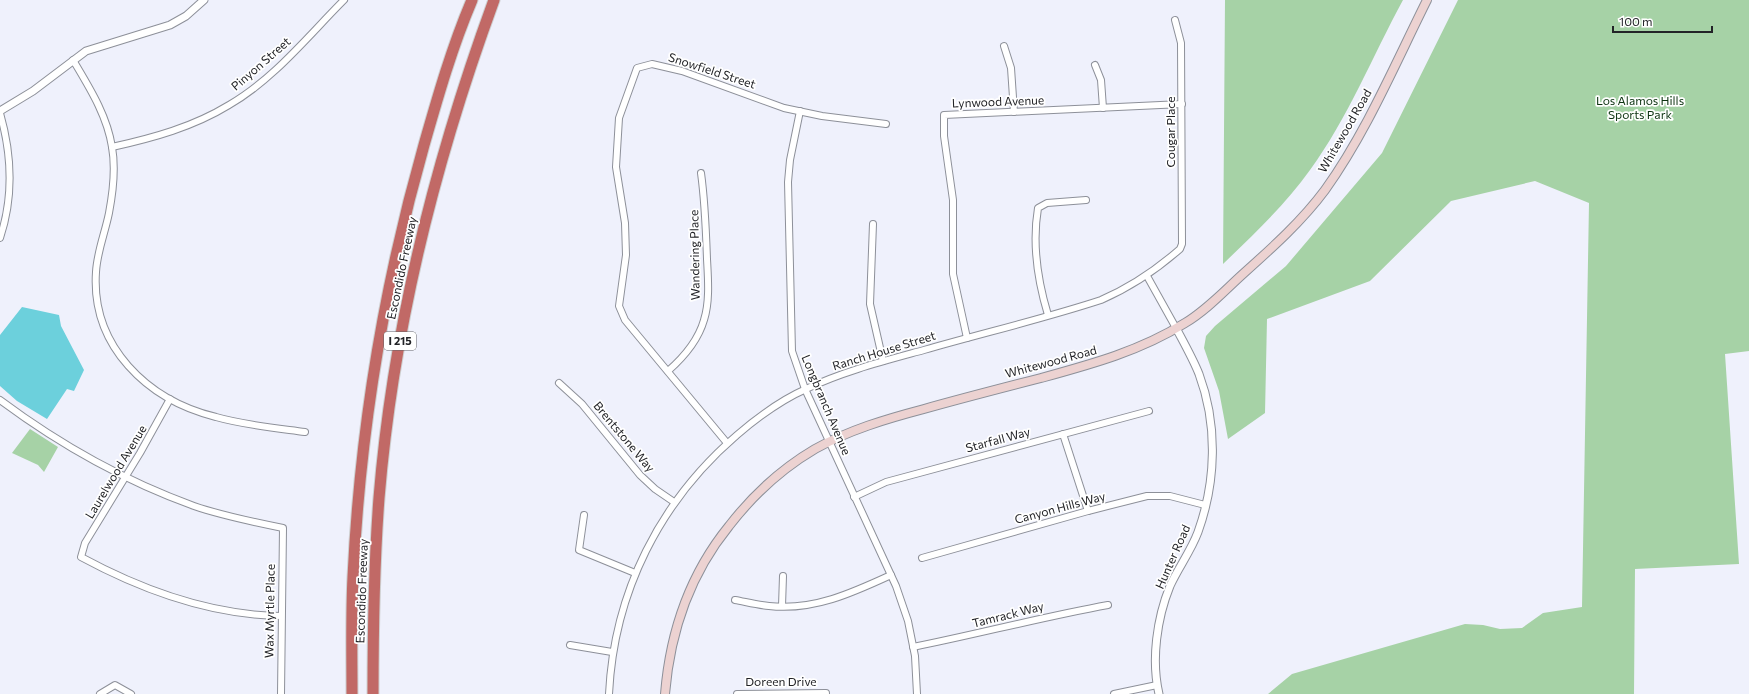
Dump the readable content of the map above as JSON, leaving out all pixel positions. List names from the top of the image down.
{
  "streets": {
    "highway": ["Escondido Freeway", "I 215"],
    "main road": ["Whitewood Road"],
    "street": [
      "Pinyon Street",
      "Snowfield Street",
      "Lynwood Avenue",
      "Cougar Place",
      "Wandering Place",
      "Ranch House Street",
      "Longbranch Avenue",
      "Brentstone Way",
      "Starfall Way",
      "Laurelwood Avenue",
      "Canyon Hills Way",
      "Hunter Road",
      "Wax Myrtle Place",
      "Tamrack Way",
      "Doreen Drive"
    ]
  },
  "crossings": [
    ["Snowfield Street", "Wandering Place"],
    ["Snowfield Street", "Longbranch Avenue"],
    ["Lynwood Avenue", "Cougar Place"],
    ["Lynwood Avenue", "Ranch House Street"],
    ["Whitewood Road", "Longbranch Avenue"],
    ["Whitewood Road", "Hunter Road"],
    ["Cougar Place", "Ranch House Street"],
    ["Ranch House Street", "Longbranch Avenue"],
    ["Ranch House Street", "Brentstone Way"],
    ["Ranch House Street", "Hunter Road"],
    ["Longbranch Avenue", "Starfall Way"],
    ["Longbranch Avenue", "Tamrack Way"],
    ["Laurelwood Avenue", "Wax Myrtle Place"],
    ["Canyon Hills Way", "Hunter Road"]
  ],
  "parks": ["Los Alamos Hills Sports Park"],
  "scale_bar": "100 m"
}
